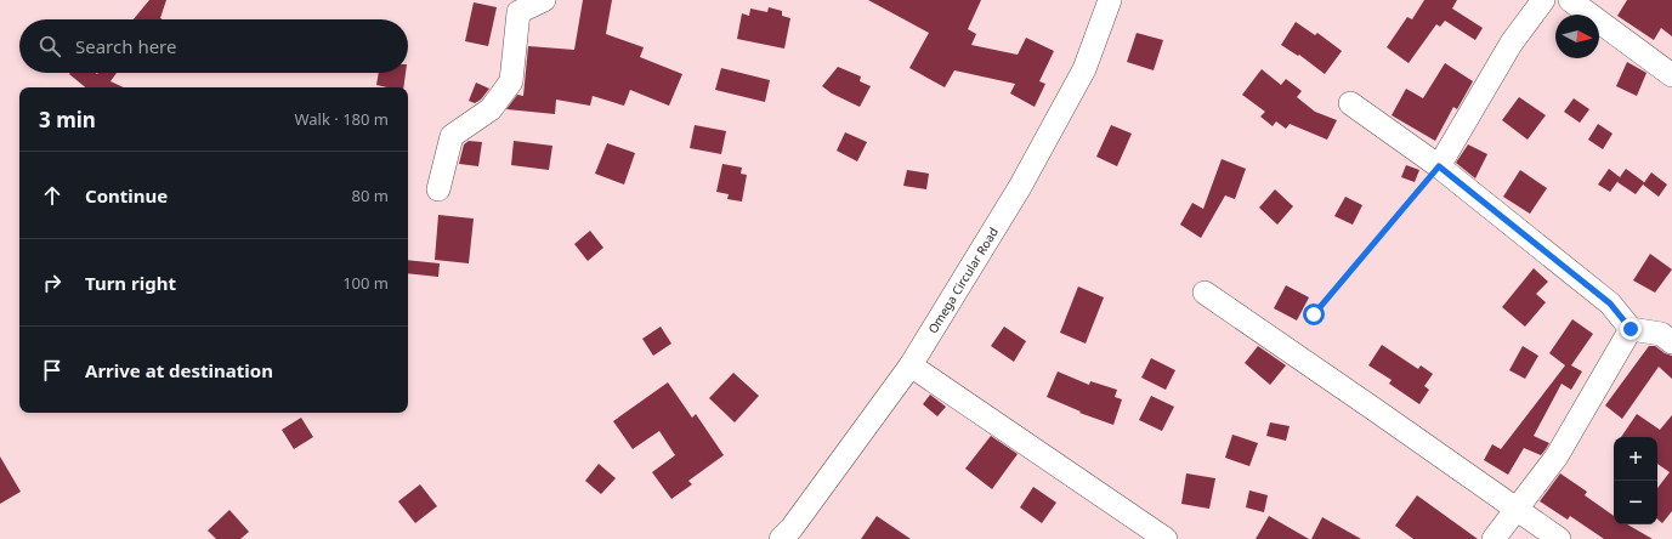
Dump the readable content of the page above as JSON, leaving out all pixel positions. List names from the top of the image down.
{
  "streets": {
    "street": ["Omega Circular Road"]
  },
  "north": "right",
  "page": {
    "search": "Search here",
    "heading": ["3 min", "Walk · 180 m"],
    "list": [
      ["Continue", "80 m"],
      ["Turn right", "100 m"],
      "Arrive at destination"
    ],
    "map_buttons": ["+", "−"]
  }
}
